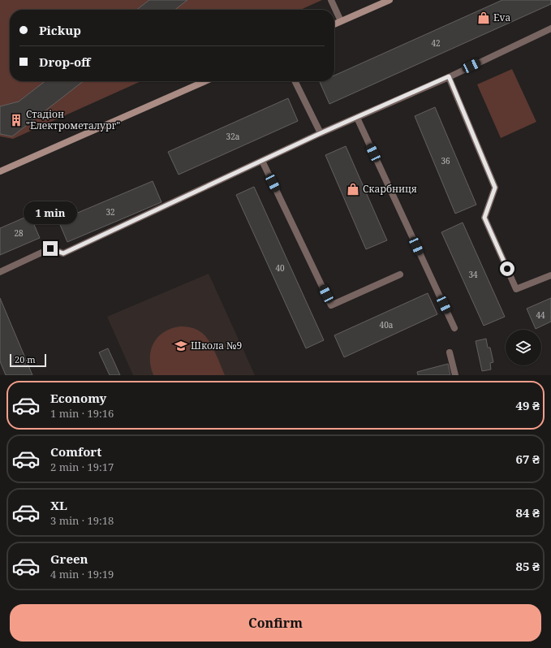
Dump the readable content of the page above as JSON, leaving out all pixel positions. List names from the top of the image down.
{
  "places": {
    "shop": ["Eva", "Скарбниця"],
    "building": ["Стадіон \"Електрометалург\""],
    "school or university": ["Школа №9"]
  },
  "house_numbers": [
    "42",
    "32а",
    "36",
    "32",
    "28",
    "40",
    "34",
    "44",
    "40а"
  ],
  "scale_bar": "20 m",
  "page": {
    "banner": ["Pickup", "Drop-off"],
    "bubble": "1 min",
    "scale": "20 m",
    "list": [
      {
        "name": "Economy",
        "note": "1 min · 19:16",
        "value": "49 ₴"
      },
      {
        "name": "Comfort",
        "note": "2 min · 19:17",
        "value": "67 ₴"
      },
      {
        "name": "XL",
        "note": "3 min · 19:18",
        "value": "84 ₴"
      },
      {
        "name": "Green",
        "note": "4 min · 19:19",
        "value": "85 ₴"
      }
    ],
    "buttons": "Confirm"
  }
}
